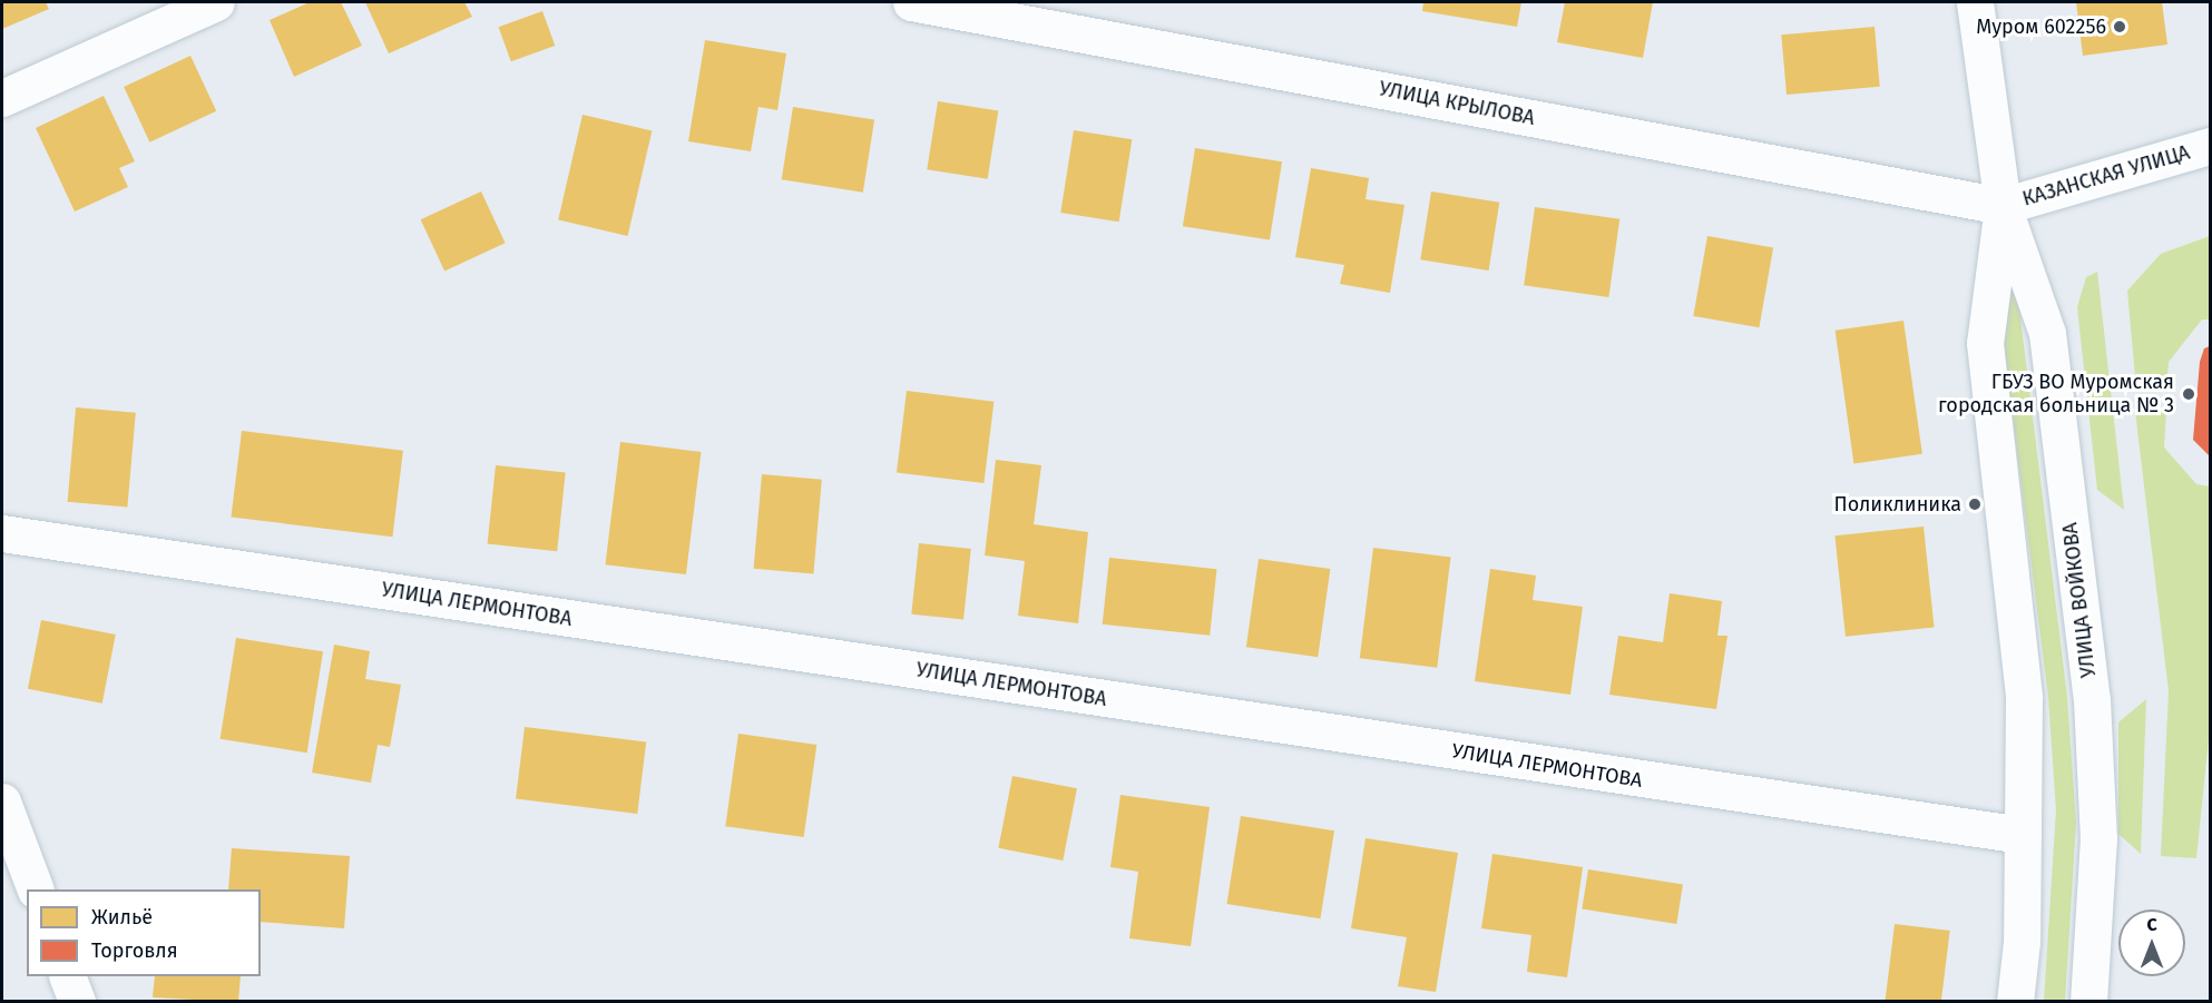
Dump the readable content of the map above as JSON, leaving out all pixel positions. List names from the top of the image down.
{
  "streets": {
    "street": [
      "УЛИЦА КРЫЛОВА",
      "КАЗАНСКАЯ УЛИЦА",
      "УЛИЦА ВОЙКОВА",
      "УЛИЦА ЛЕРМОНТОВА"
    ]
  },
  "crossings": [
    ["УЛИЦА КРЫЛОВА", "КАЗАНСКАЯ УЛИЦА"],
    ["УЛИЦА КРЫЛОВА", "УЛИЦА ВОЙКОВА"],
    ["КАЗАНСКАЯ УЛИЦА", "УЛИЦА ВОЙКОВА"],
    ["УЛИЦА ВОЙКОВА", "УЛИЦА ЛЕРМОНТОВА"]
  ],
  "places": ["Муром 602256", "ГБУЗ ВО Муромская городская больница № 3", "Поликлиника"],
  "legend": ["Жильё", "Торговля"],
  "north": "top"
}
